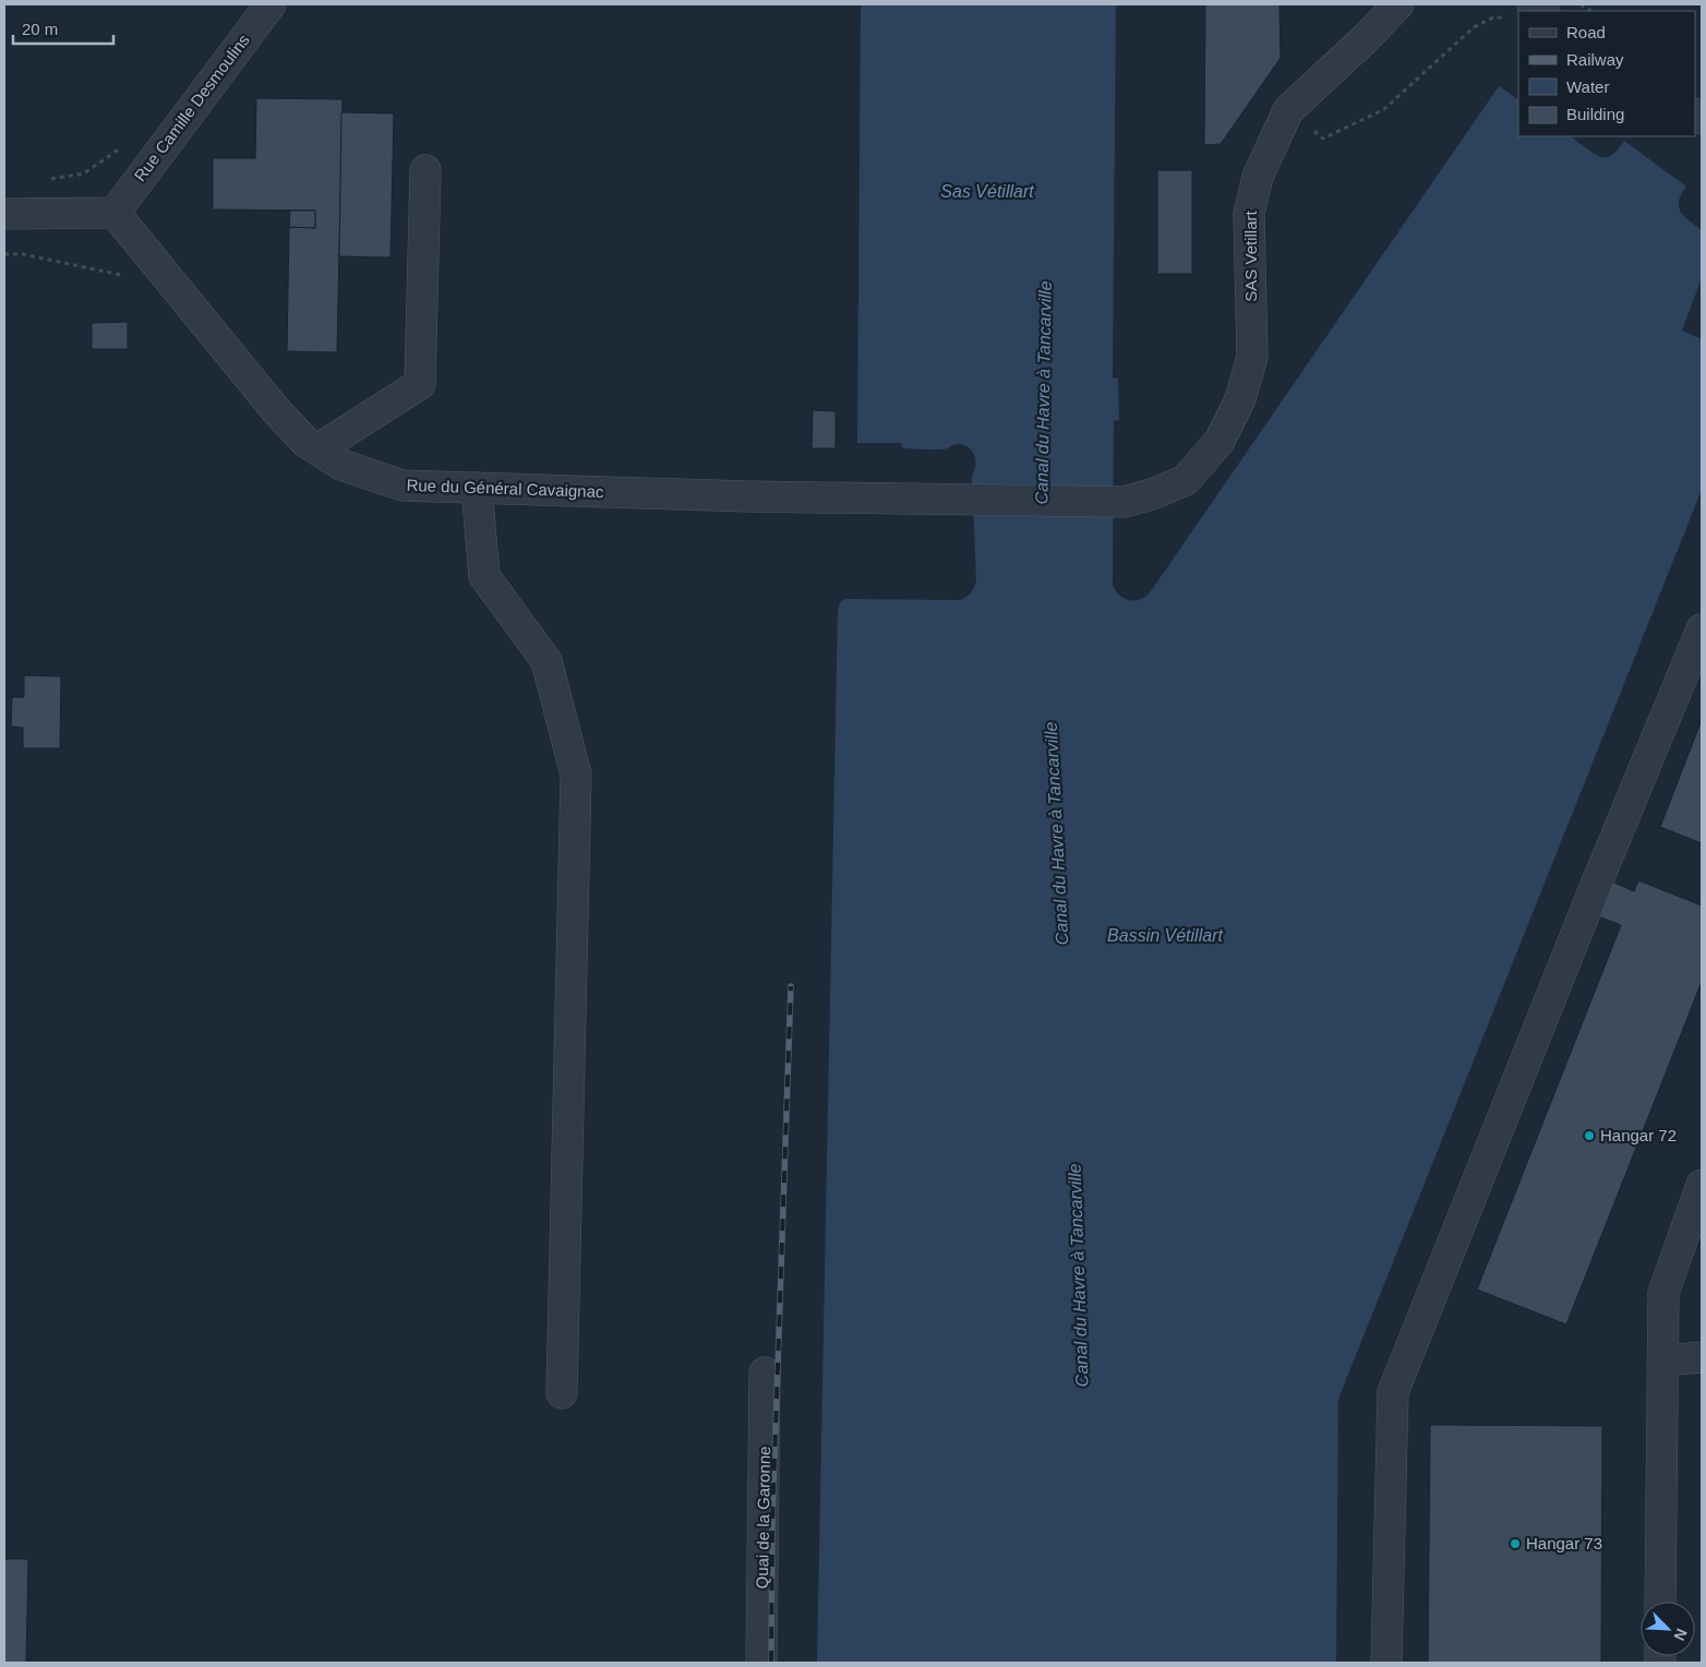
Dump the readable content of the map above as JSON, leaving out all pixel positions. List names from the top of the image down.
{
  "streets": {
    "street": [
      "Rue Camille Desmoulins",
      "SAS Vetillart",
      "Rue du Général Cavaignac",
      "Quai de la Garonne"
    ]
  },
  "crossings": [
    ["Rue Camille Desmoulins", "Rue du Général Cavaignac"],
    ["SAS Vetillart", "Rue du Général Cavaignac"]
  ],
  "water": ["Sas Vétillart", "Canal du Havre à Tancarville", "Bassin Vétillart"],
  "places": ["Hangar 72", "Hangar 73"],
  "legend": [
    "Road",
    "Railway",
    "Water",
    "Building"
  ],
  "scale_bar": "20 m",
  "north": "bottom right"
}
